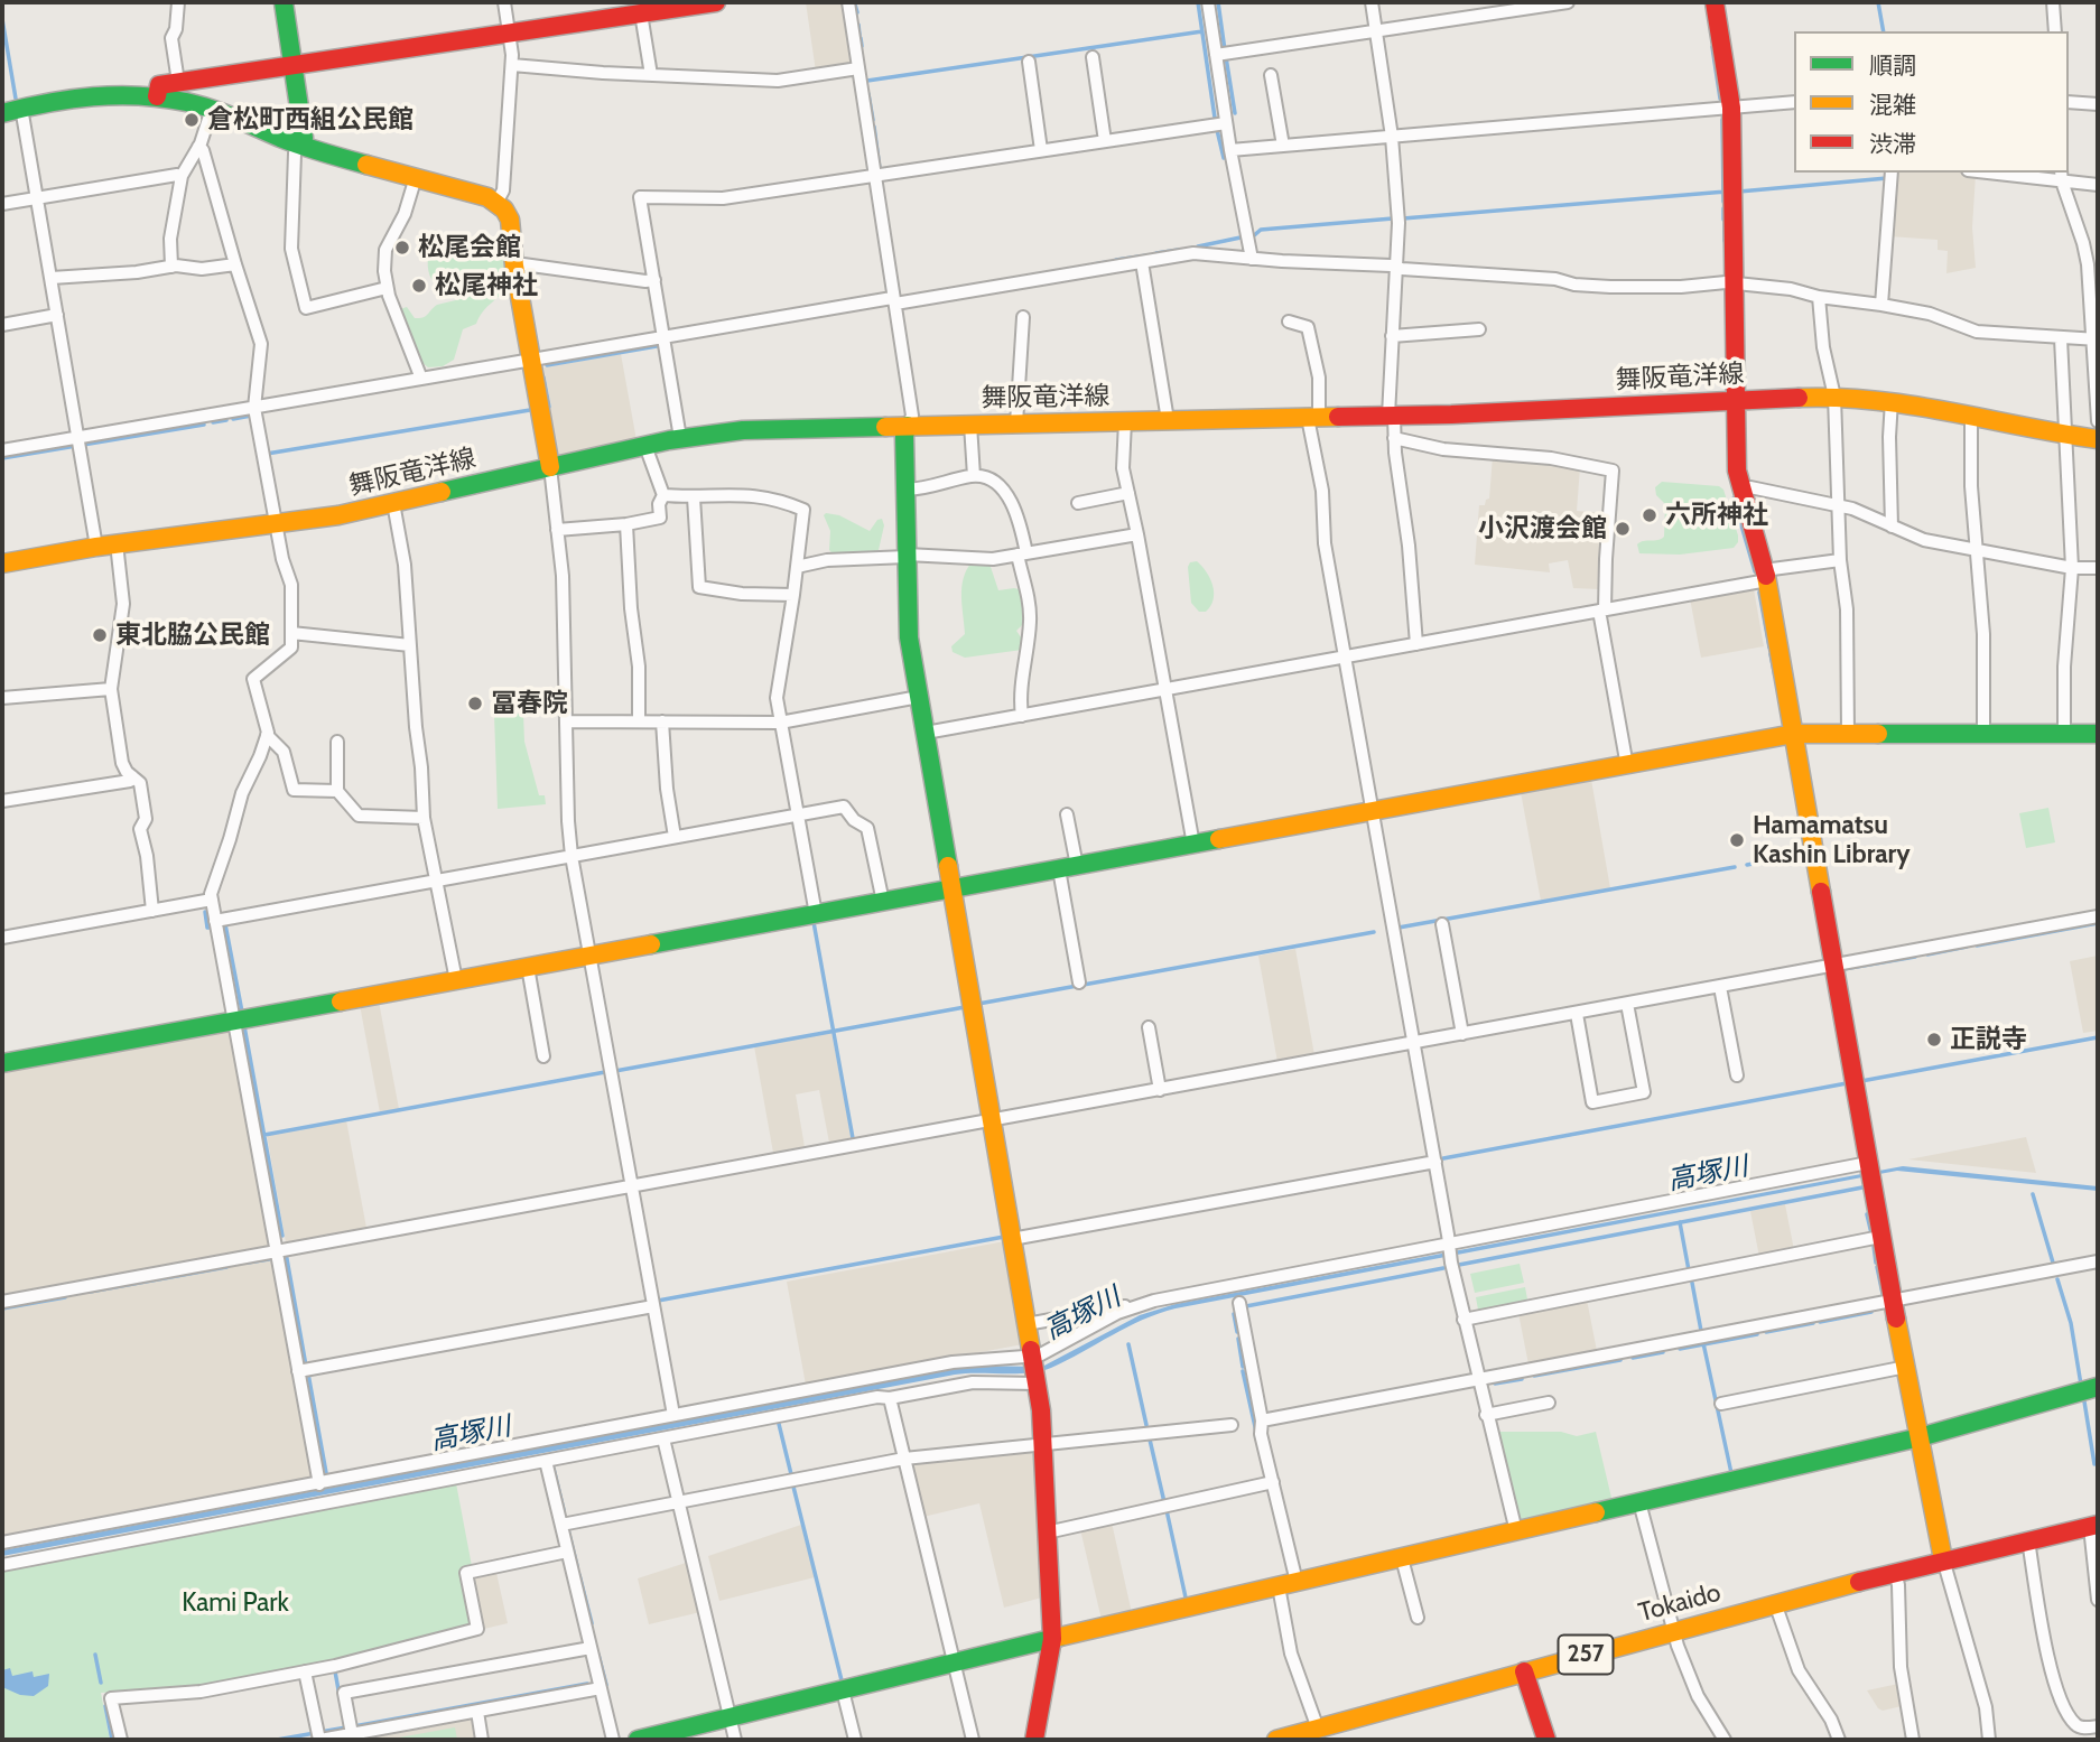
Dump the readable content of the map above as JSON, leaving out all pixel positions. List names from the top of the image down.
{
  "streets": {
    "main road": ["舞阪竜洋線", "Tokaido", "257"]
  },
  "water": ["高塚川"],
  "parks": ["Kami Park"],
  "places": [
    "倉松町西組公民館",
    "松尾会館",
    "松尾神社",
    "六所神社",
    "小沢渡会館",
    "東北脇公民館",
    "冨春院",
    "Hamamatsu Kashin Library",
    "正説寺"
  ],
  "legend": ["順調", "混雑", "渋滞"]
}
